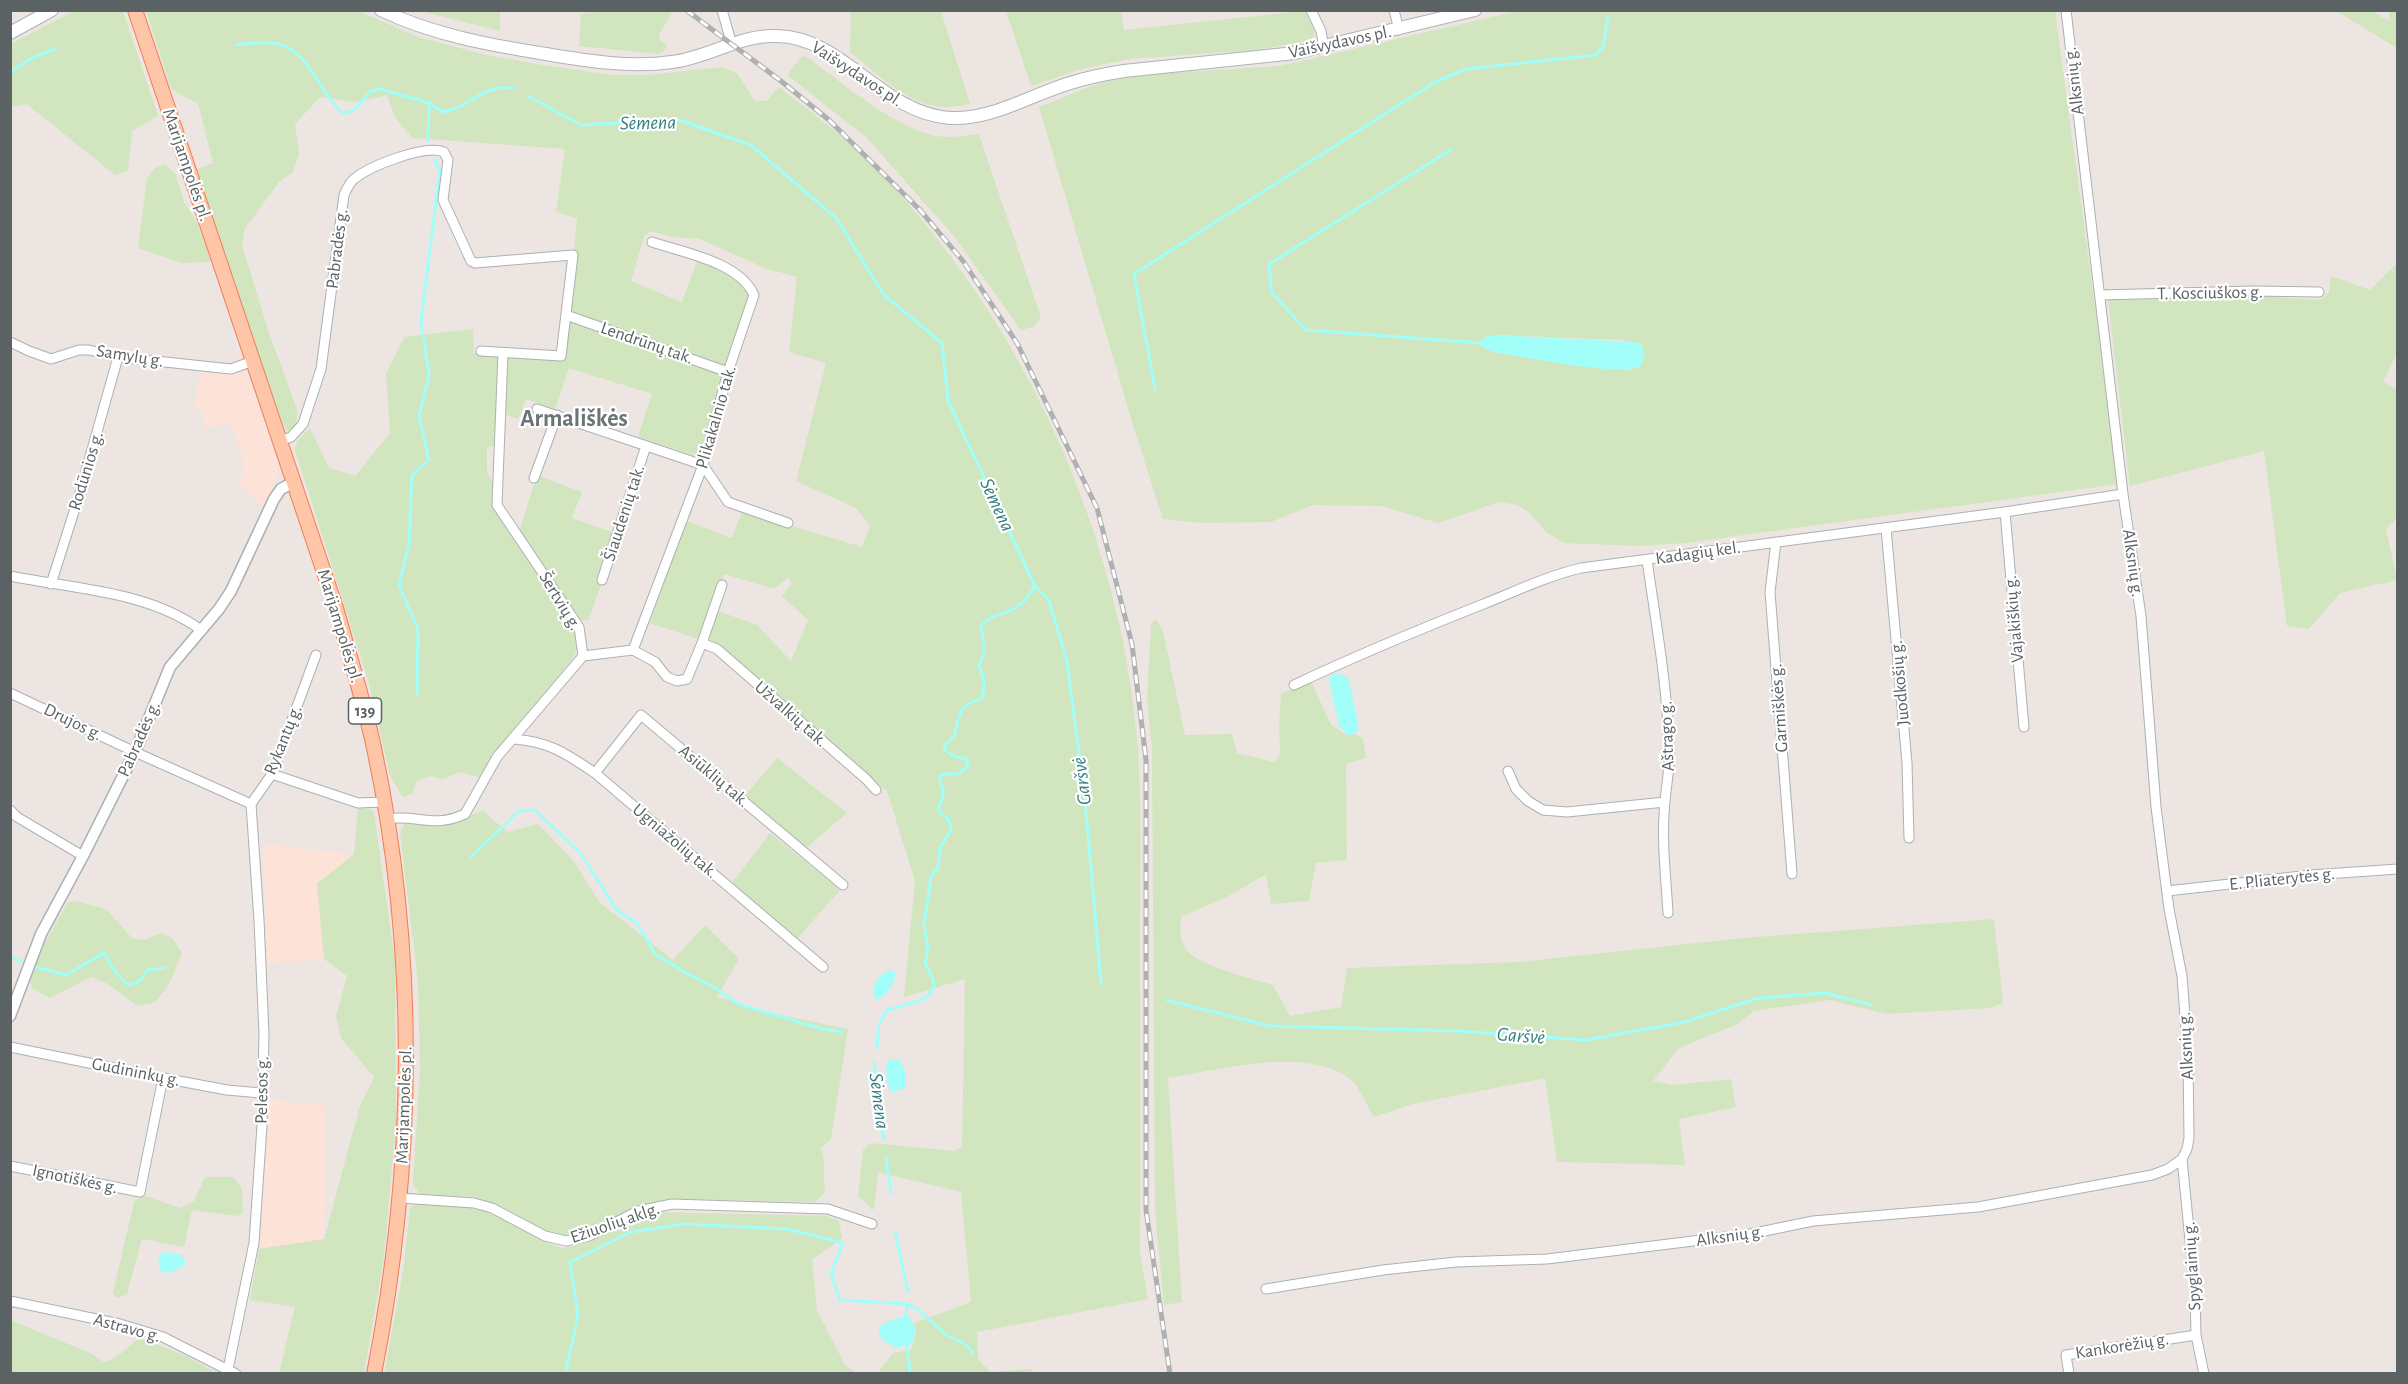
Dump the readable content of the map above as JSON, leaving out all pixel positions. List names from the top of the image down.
{
  "streets": {
    "main road": ["Vaišvydavos pl.", "Marijampolės pl.", "139"],
    "street": [
      "Alksnių g.",
      "Pabradės g.",
      "T. Kosciuškos g.",
      "Lendrūnų tak.",
      "Samylų g.",
      "Plikakalnio tak.",
      "Rodūnios g.",
      "Šiaudenių tak.",
      "Kadagių kel.",
      "Šertvių g.",
      "Vajakiškių g.",
      "Juodkošių g.",
      "Garmiškės g.",
      "Užvalkių tak.",
      "Drujos g.",
      "Aštrago g.",
      "Rykantų g.",
      "Asiūklių tak.",
      "Ugniažolių tak.",
      "E. Pliaterytės g.",
      "Gudininkų g.",
      "Pelesos g.",
      "Ignotiškės g.",
      "Ežiuolių aklg.",
      "Spyglainių g.",
      "Astravo g.",
      "Kankorėžių g."
    ]
  },
  "crossings": [
    ["Alksnių g.", "T. Kosciuškos g."],
    ["Alksnių g.", "Kadagių kel."],
    ["Alksnių g.", "E. Pliaterytės g."],
    ["Alksnių g.", "Spyglainių g."],
    ["Marijampolės pl.", "Pabradės g."],
    ["Marijampolės pl.", "Samylų g."],
    ["Marijampolės pl.", "Šertvių g."],
    ["Marijampolės pl.", "Ežiuolių aklg."],
    ["Pabradės g.", "Lendrūnų tak."],
    ["Pabradės g.", "Drujos g."],
    ["Lendrūnų tak.", "Plikakalnio tak."],
    ["Samylų g.", "Rodūnios g."],
    ["Kadagių kel.", "Vajakiškių g."],
    ["Kadagių kel.", "Juodkošių g."],
    ["Kadagių kel.", "Garmiškės g."],
    ["Kadagių kel.", "Aštrago g."],
    ["Šertvių g.", "Ugniažolių tak."],
    ["Rykantų g.", "Pelesos g."],
    ["Asiūklių tak.", "Ugniažolių tak."],
    ["Gudininkų g.", "Pelesos g."],
    ["Gudininkų g.", "Ignotiškės g."],
    ["Pelesos g.", "Astravo g."],
    ["Spyglainių g.", "Kankorėžių g."]
  ],
  "districts": ["Armališkės"],
  "water": ["Sėmena", "Garšvė"]
}
